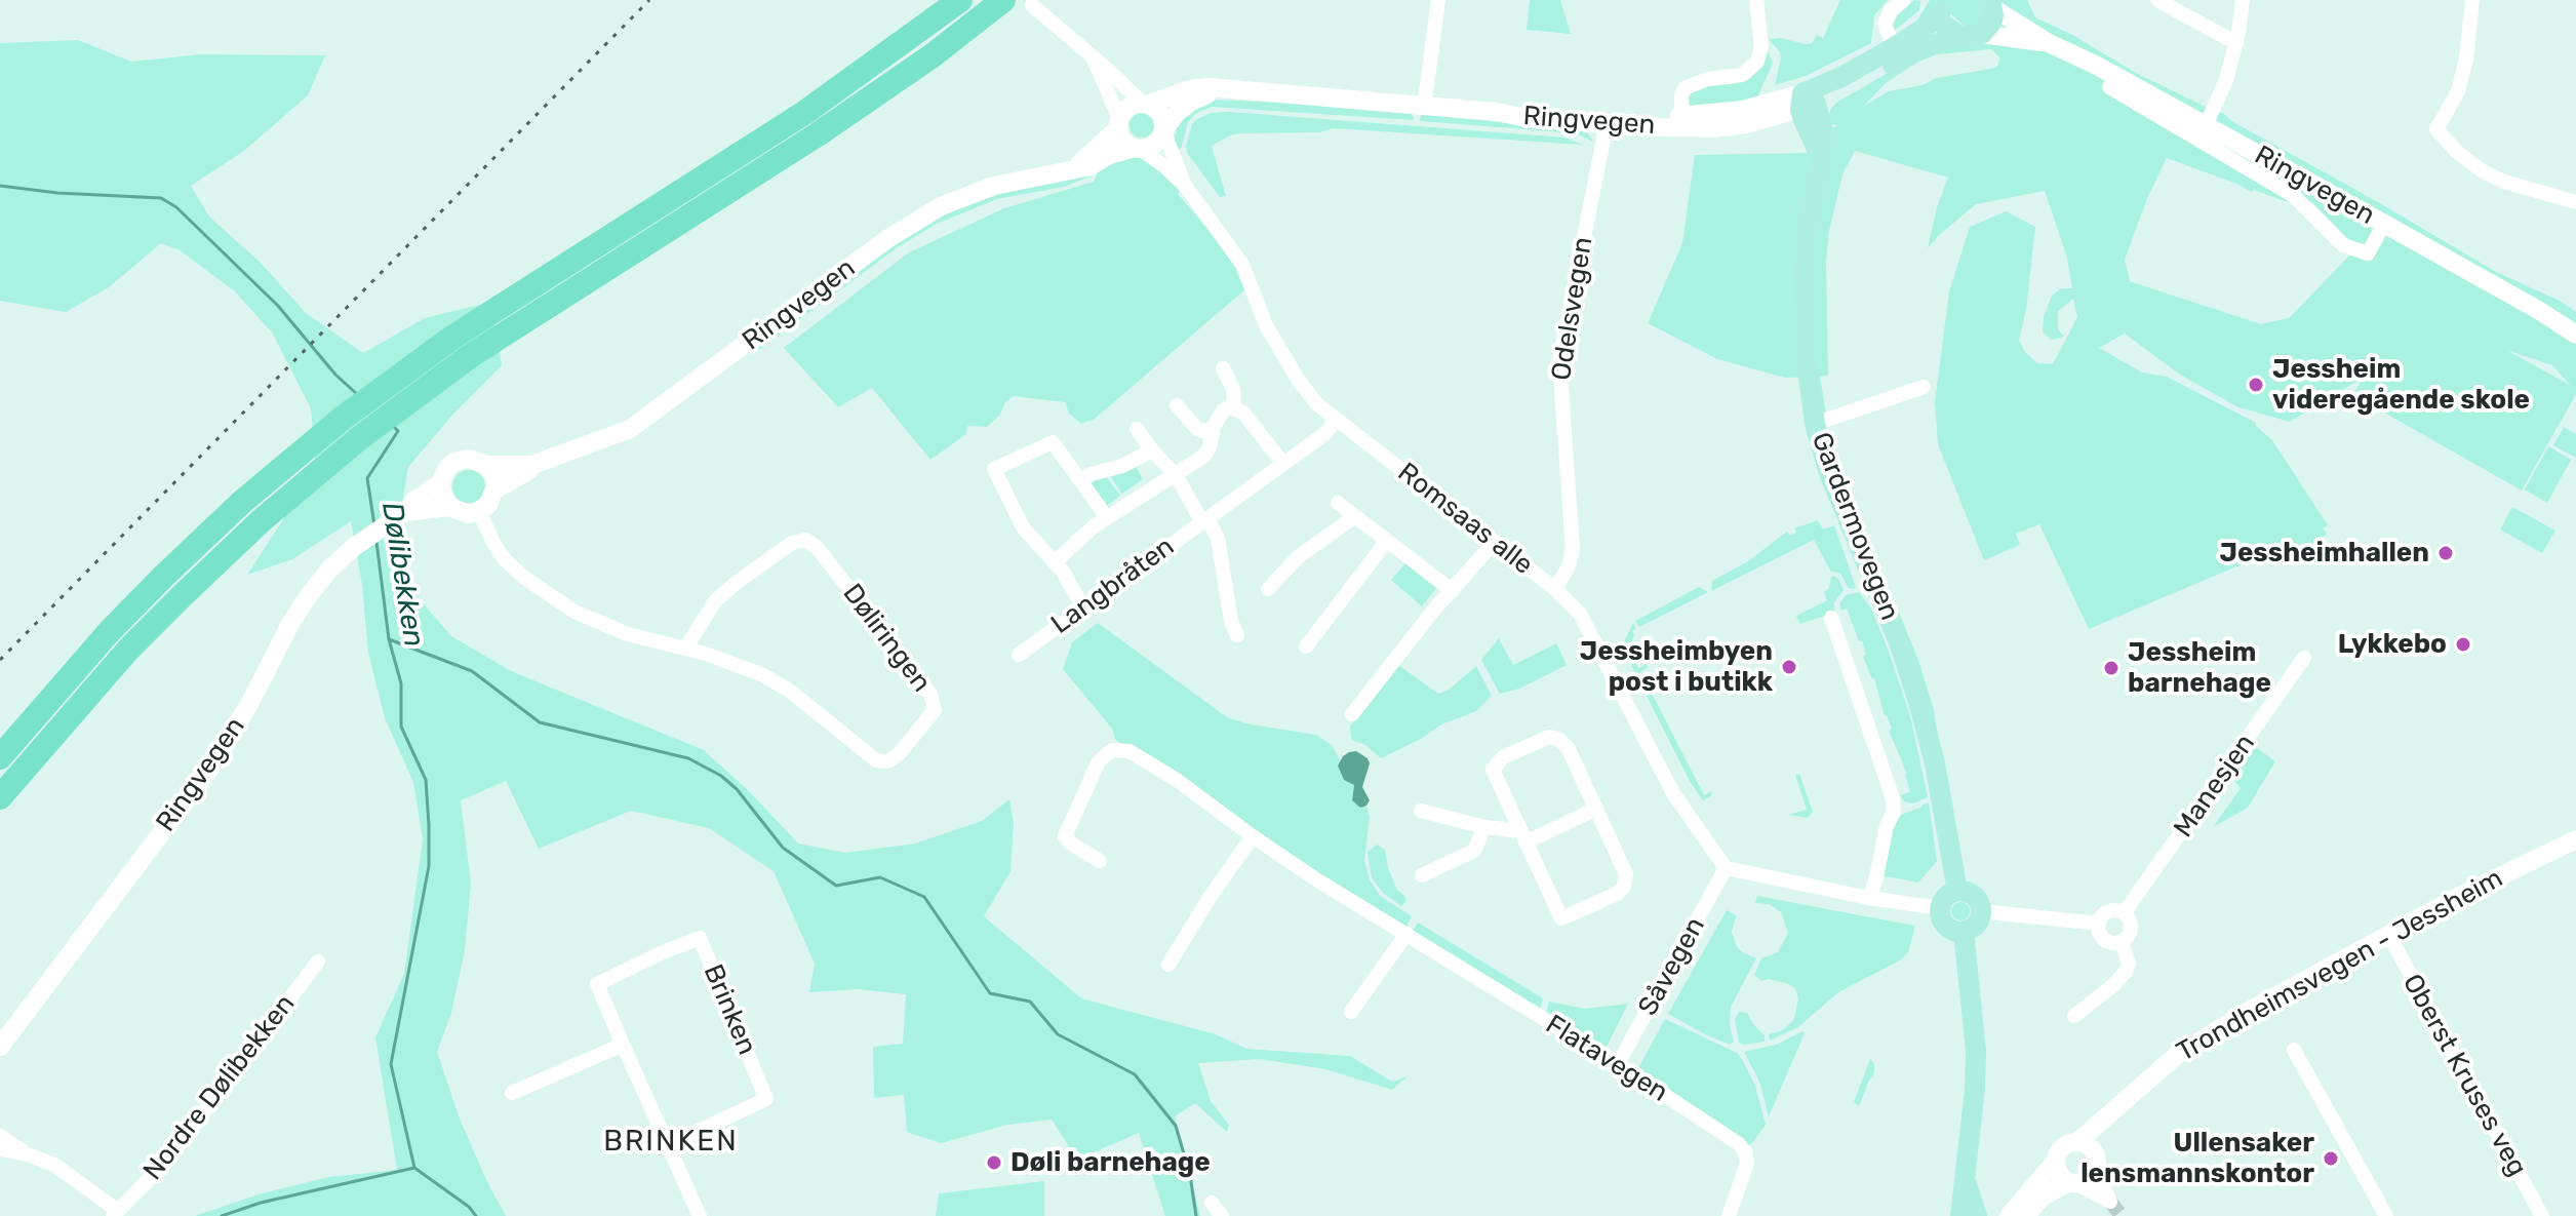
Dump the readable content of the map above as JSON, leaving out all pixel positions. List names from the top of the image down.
{
  "streets": {
    "main road": ["Ringvegen", "Gardermovegen", "Trondheimsvegen - Jessheim"],
    "street": [
      "Odelsvegen",
      "Romsaas alle",
      "Langbråten",
      "Døliringen",
      "Manesjen",
      "Såvegen",
      "Brinken",
      "Flatavegen",
      "Oberst Kruses veg",
      "Nordre Dølibekken"
    ]
  },
  "crossings": [
    ["Ringvegen", "Odelsvegen"],
    ["Ringvegen", "Romsaas alle"],
    ["Ringvegen", "Gardermovegen"],
    ["Ringvegen", "Døliringen"],
    ["Odelsvegen", "Romsaas alle"],
    ["Romsaas alle", "Langbråten"],
    ["Romsaas alle", "Såvegen"],
    ["Trondheimsvegen - Jessheim", "Oberst Kruses veg"],
    ["Såvegen", "Flatavegen"]
  ],
  "districts": ["BRINKEN"],
  "water": ["Dølibekken"],
  "places": [
    "Jessheim videregående skole",
    "Jessheimhallen",
    "Lykkebo",
    "Jessheimbyen post i butikk",
    "Jessheim barnehage",
    "Ullensaker lensmannskontor",
    "Døli barnehage"
  ]
}
